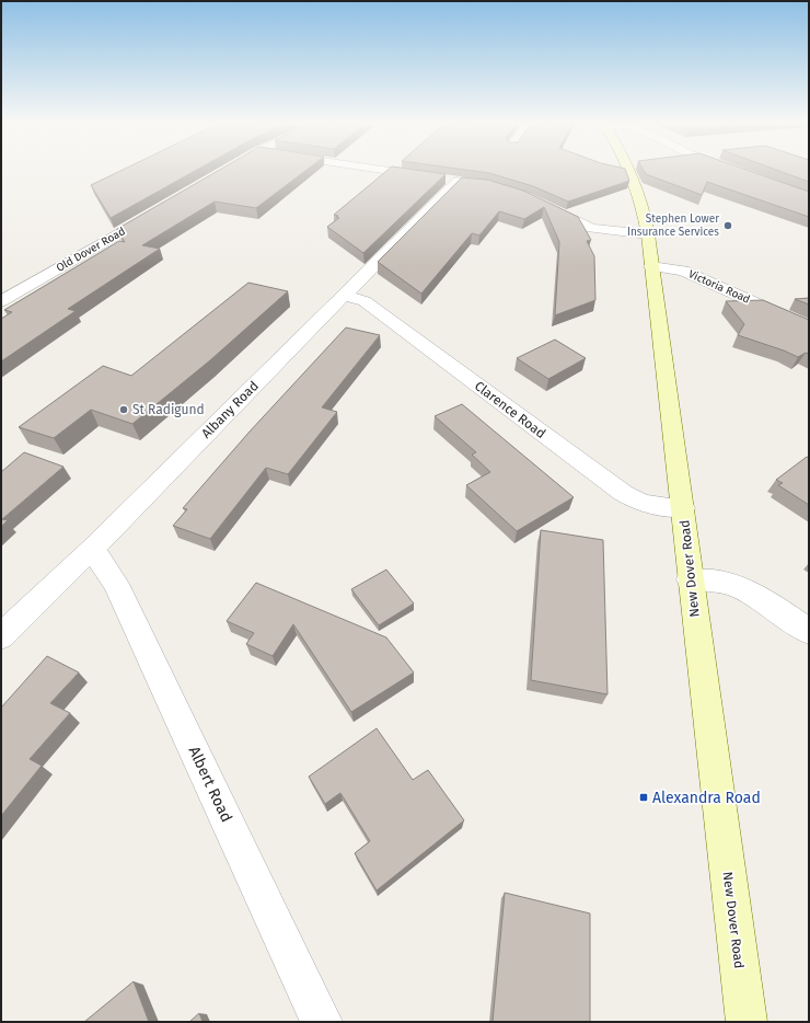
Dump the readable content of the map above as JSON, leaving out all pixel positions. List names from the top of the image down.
{
  "streets": {
    "main road": ["New Dover Road"],
    "street": [
      "Old Dover Road",
      "Victoria Road",
      "Albany Road",
      "Clarence Road",
      "Albert Road"
    ]
  },
  "crossings": [
    ["Victoria Road", "New Dover Road"],
    ["Albany Road", "Clarence Road"],
    ["Albany Road", "Albert Road"],
    ["Clarence Road", "New Dover Road"]
  ],
  "places": {
    "other": ["Stephen Lower Insurance Services", "St Radigund"],
    "transit": ["Alexandra Road"]
  }
}
